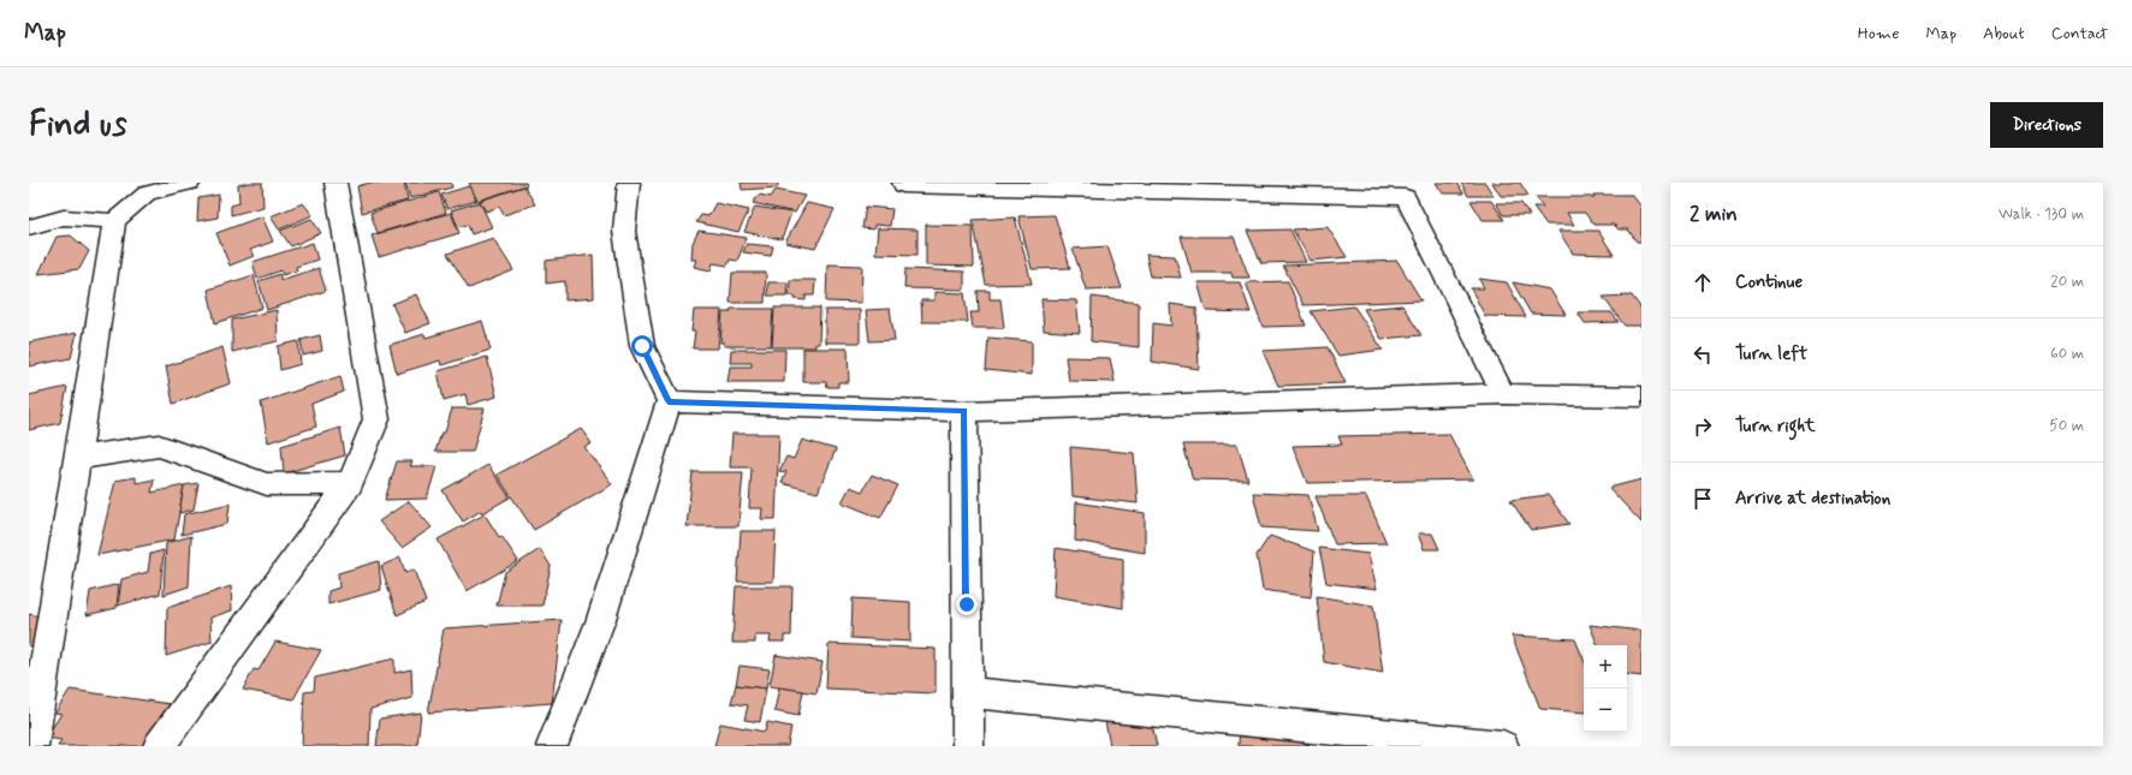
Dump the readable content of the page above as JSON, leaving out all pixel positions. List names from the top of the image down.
{
  "page": {
    "header": "Map",
    "nav": [
      "Home",
      "Map",
      "About",
      "Contact"
    ],
    "buttons": "Directions",
    "title": "Find us",
    "heading": ["2 min", "Walk · 130 m"],
    "list": [
      ["Continue", "20 m"],
      ["Turn left", "60 m"],
      ["Turn right", "50 m"],
      "Arrive at destination"
    ],
    "map_buttons": ["+", "−"]
  }
}
